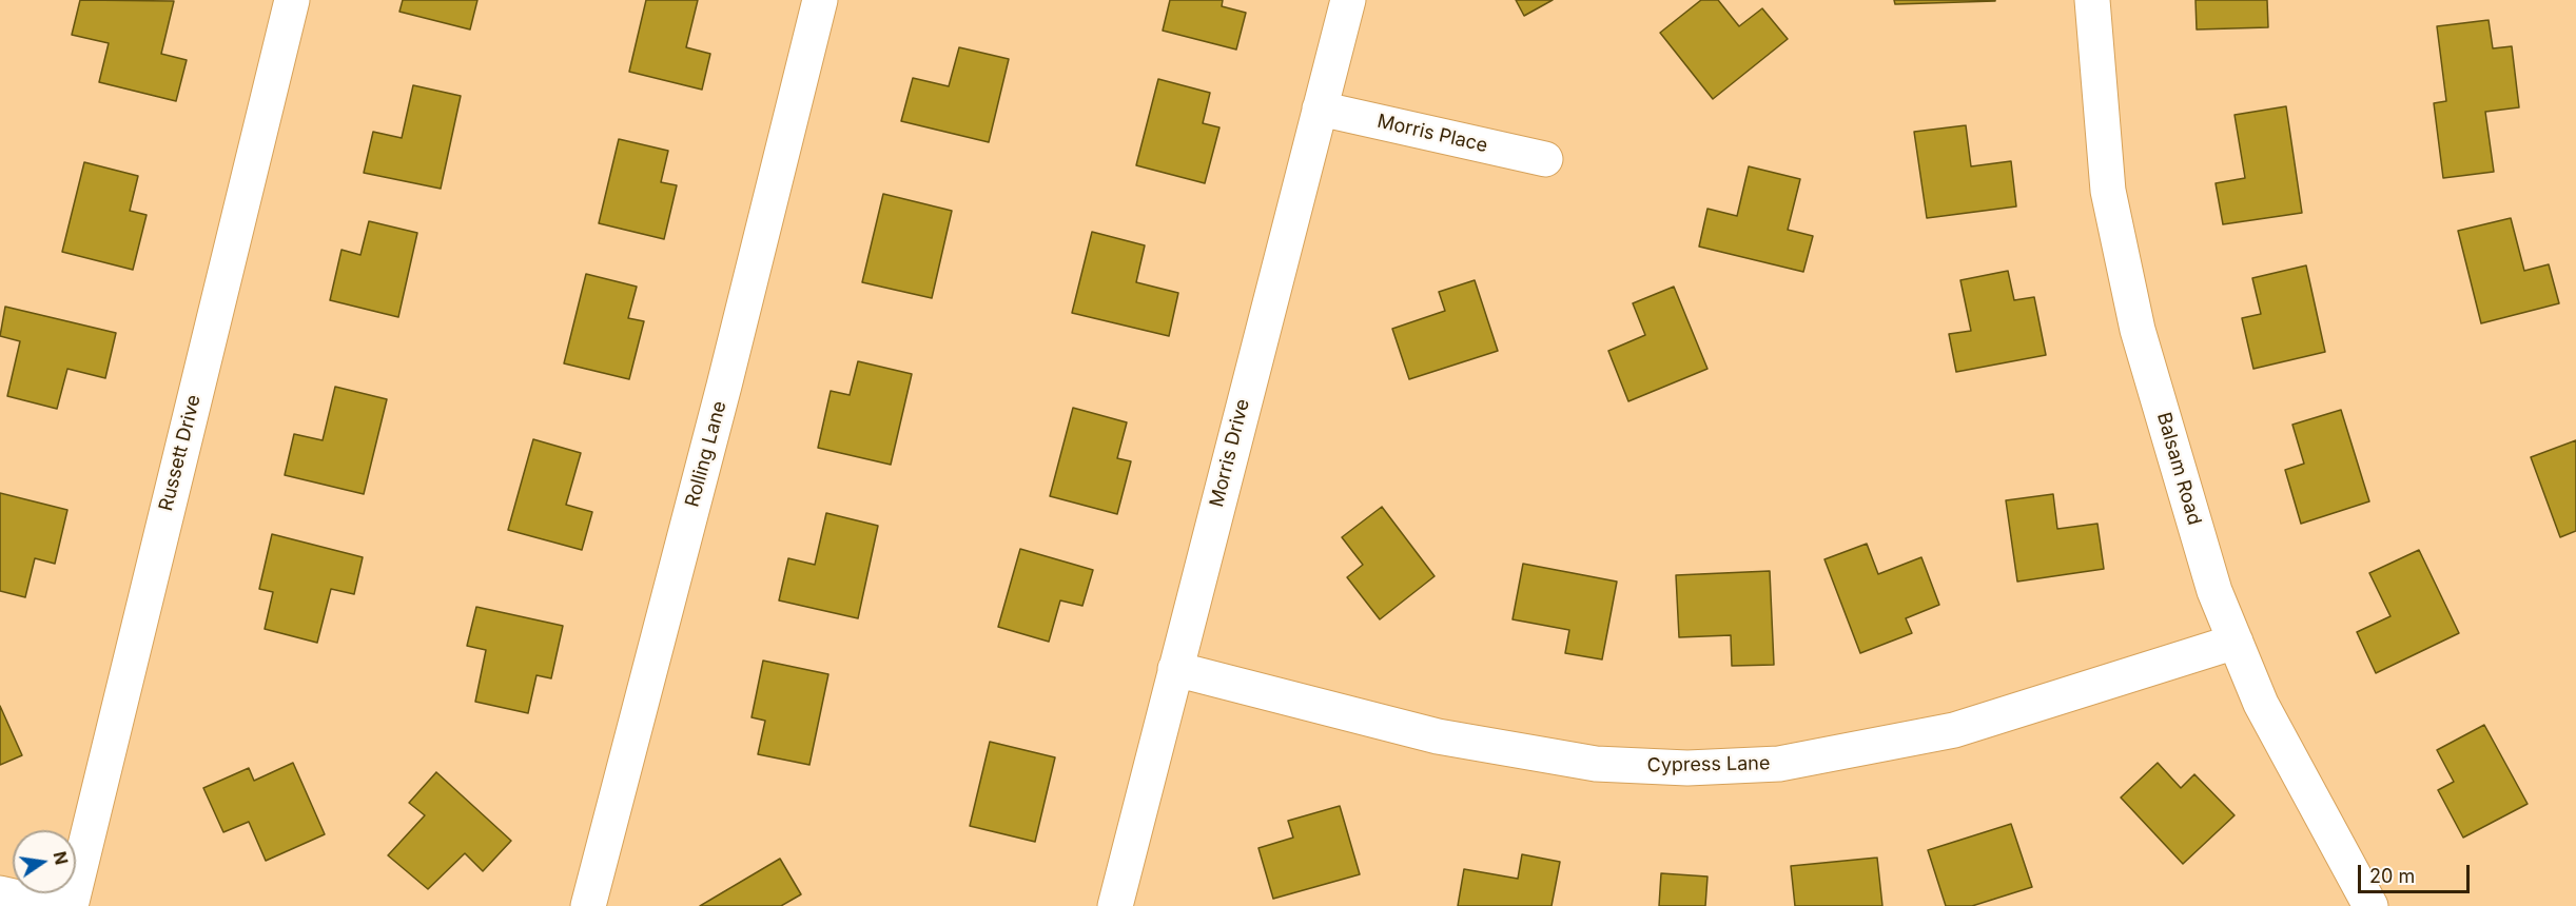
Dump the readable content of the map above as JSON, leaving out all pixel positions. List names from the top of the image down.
{
  "streets": {
    "street": [
      "Morris Place",
      "Russett Drive",
      "Morris Drive",
      "Rolling Lane",
      "Balsam Road",
      "Cypress Lane"
    ]
  },
  "crossings": [
    ["Morris Place", "Morris Drive"],
    ["Morris Drive", "Cypress Lane"],
    ["Balsam Road", "Cypress Lane"]
  ],
  "scale_bar": "20 m",
  "north": "right"
}
